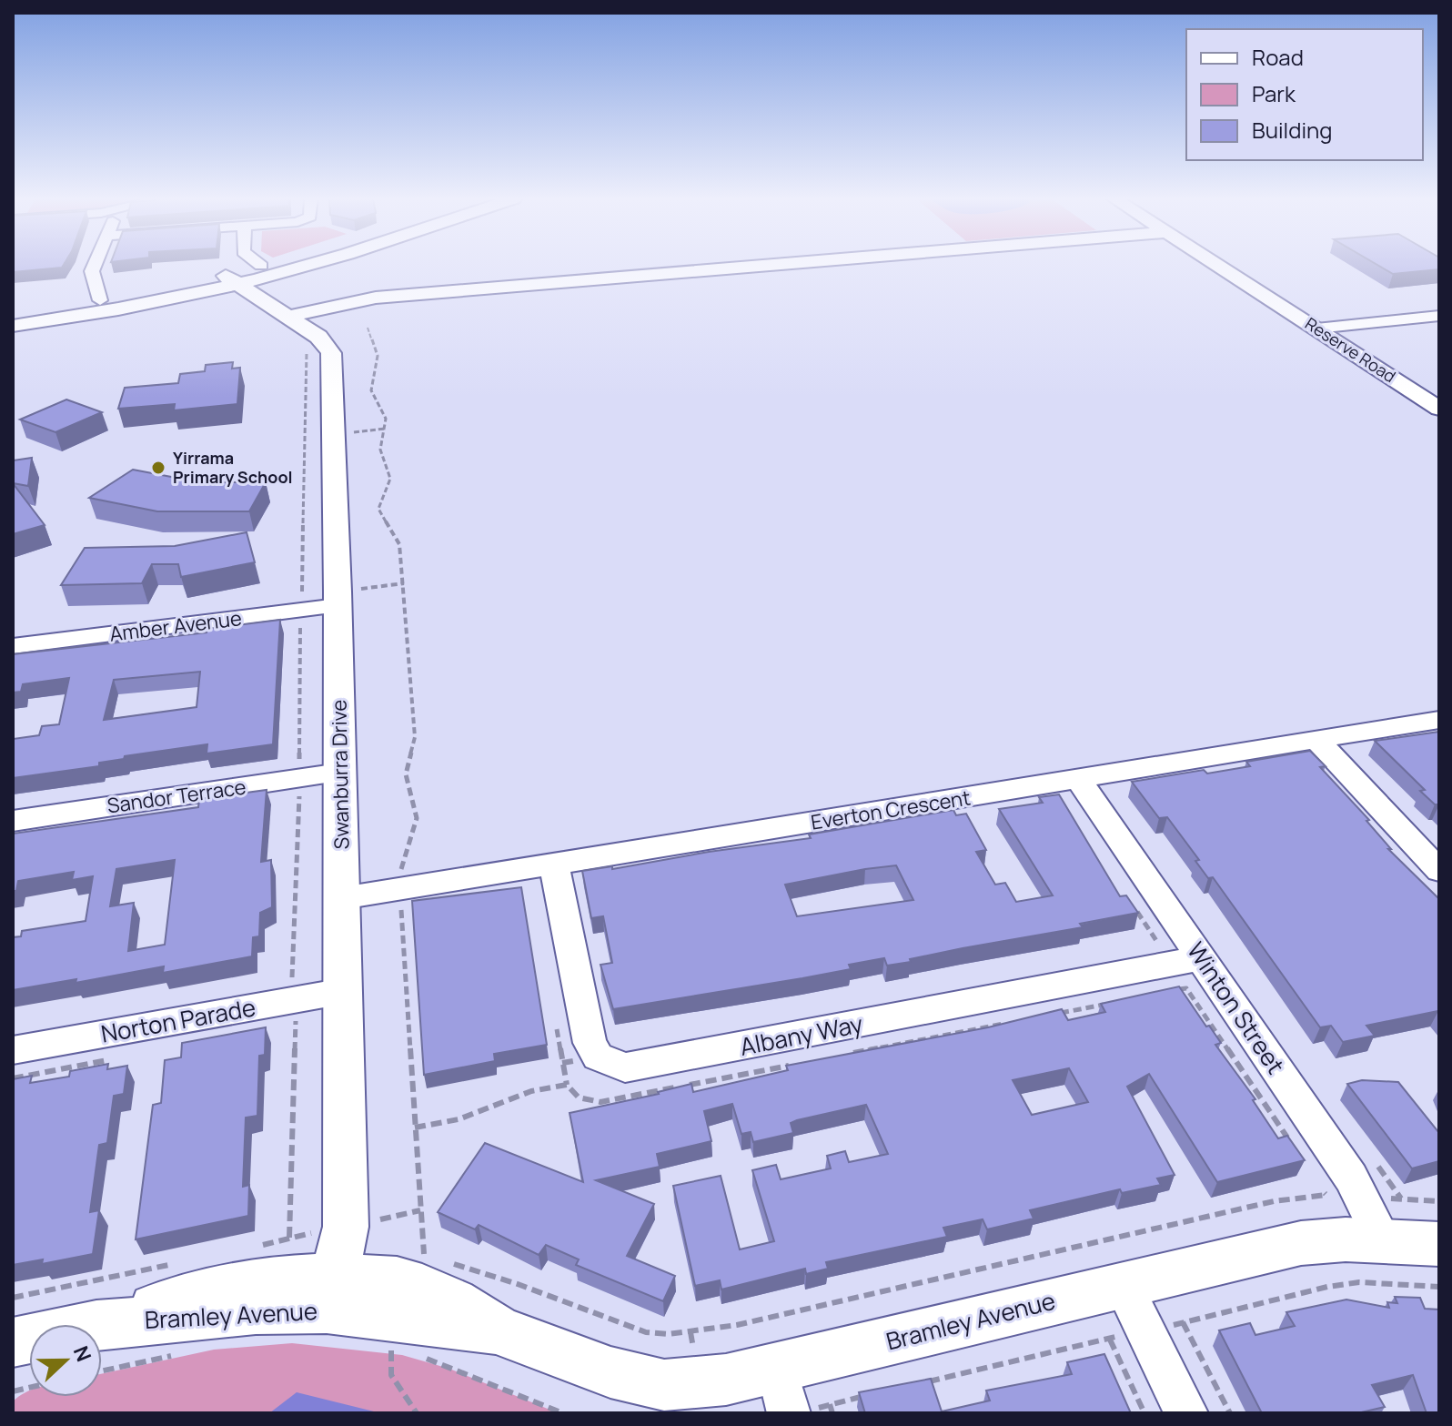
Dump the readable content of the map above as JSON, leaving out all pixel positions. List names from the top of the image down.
{
  "streets": {
    "street": [
      "Reserve Road",
      "Amber Avenue",
      "Swanburra Drive",
      "Sandor Terrace",
      "Everton Crescent",
      "Winton Street",
      "Norton Parade",
      "Albany Way",
      "Bramley Avenue"
    ]
  },
  "crossings": [
    ["Amber Avenue", "Swanburra Drive"],
    ["Swanburra Drive", "Sandor Terrace"],
    ["Swanburra Drive", "Everton Crescent"],
    ["Swanburra Drive", "Norton Parade"],
    ["Swanburra Drive", "Bramley Avenue"],
    ["Everton Crescent", "Winton Street"],
    ["Everton Crescent", "Albany Way"],
    ["Winton Street", "Albany Way"],
    ["Winton Street", "Bramley Avenue"]
  ],
  "places": ["Yirrama Primary School"],
  "legend": ["Road", "Park", "Building"],
  "north": "right"
}
